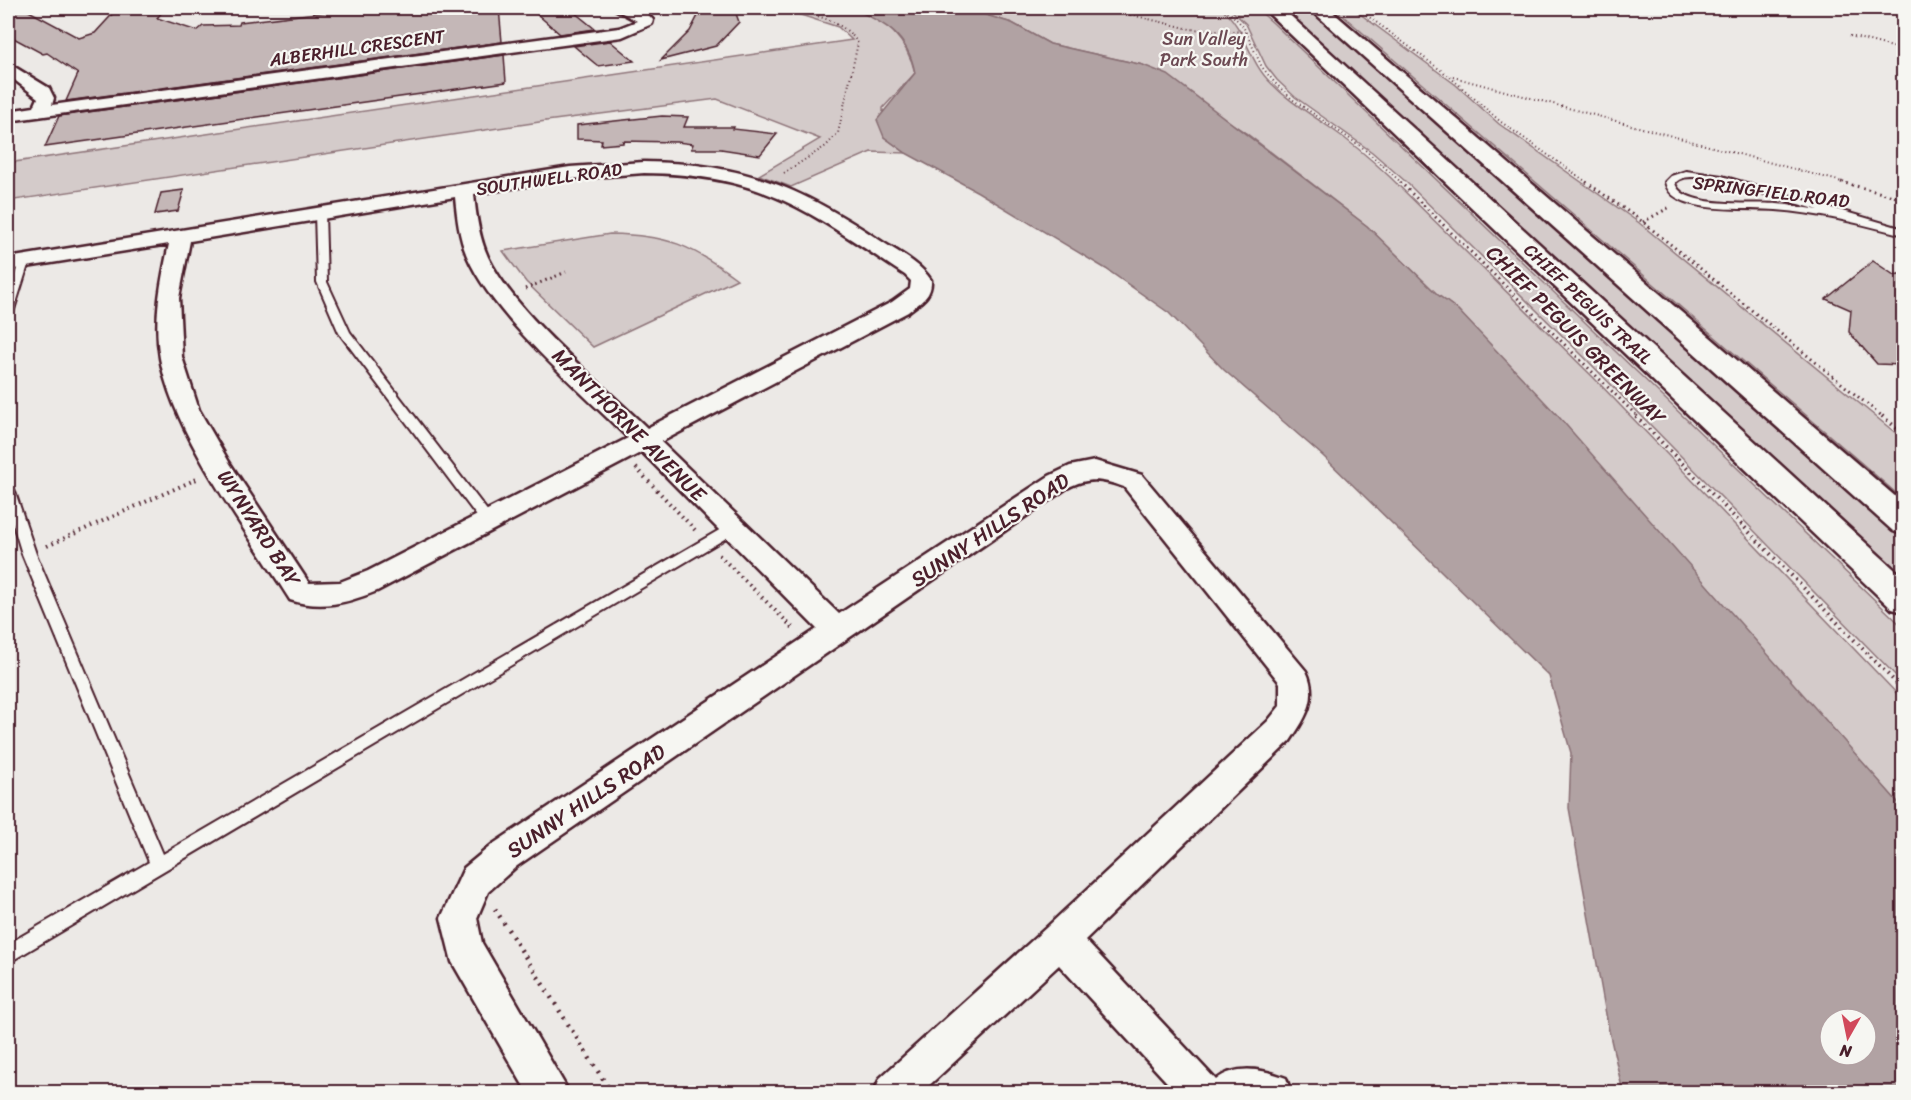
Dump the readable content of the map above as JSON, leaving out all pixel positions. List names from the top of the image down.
{
  "streets": {
    "main road": ["CHIEF PEGUIS TRAIL"],
    "street": [
      "ALBERHILL CRESCENT",
      "SOUTHWELL ROAD",
      "MANTHORNE AVENUE",
      "WYNYARD BAY",
      "SUNNY HILLS ROAD"
    ],
    "lane": ["SPRINGFIELD ROAD"],
    "path": ["CHIEF PEGUIS GREENWAY"]
  },
  "crossings": [
    ["SOUTHWELL ROAD", "MANTHORNE AVENUE"],
    ["SOUTHWELL ROAD", "WYNYARD BAY"],
    ["MANTHORNE AVENUE", "WYNYARD BAY"],
    ["MANTHORNE AVENUE", "SUNNY HILLS ROAD"]
  ],
  "parks": ["Sun Valley Park South"],
  "north": "bottom"
}
